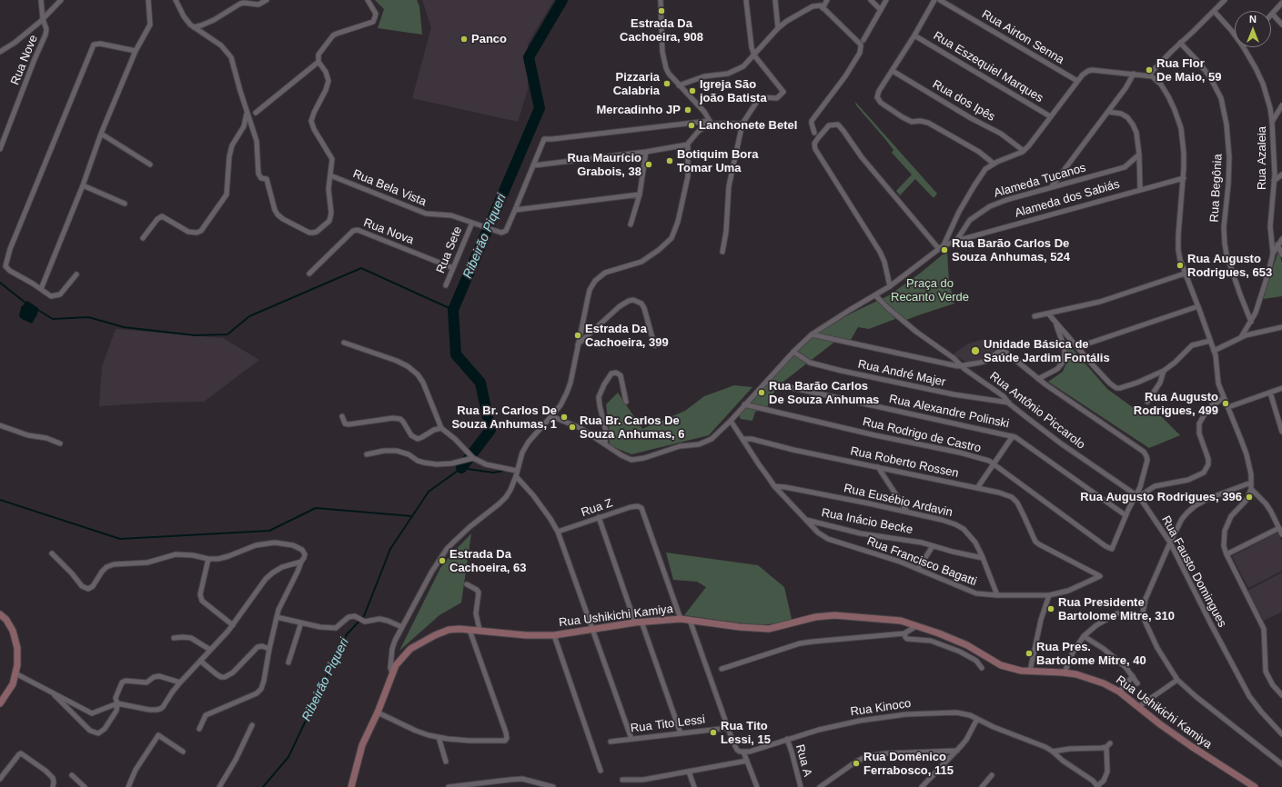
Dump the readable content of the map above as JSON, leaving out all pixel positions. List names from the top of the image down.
{
  "streets": {
    "main road": ["Rua Ushikichi Kamiya"],
    "street": [
      "Rua Airton Senna",
      "Rua Nove",
      "Rua Eszequiel Marques",
      "Rua dos Ipês",
      "Rua Azaleia",
      "Alameda Tucanos",
      "Rua Bela Vista",
      "Rua Begônia",
      "Alameda dos Sabiás",
      "Rua Nova",
      "Rua Sete",
      "Rua André Majer",
      "Rua Antônio Piccarolo",
      "Rua Alexandre Polinski",
      "Rua Rodrigo de Castro",
      "Rua Roberto Rossen",
      "Rua Eusébio Ardavin",
      "Rua Z",
      "Rua Inácio Becke",
      "Rua Francisco Bagatti",
      "Rua Fausto Domingues",
      "Rua Kinoco",
      "Rua Tito Lessi",
      "Rua A"
    ]
  },
  "crossings": [
    ["Rua Azaleia", "Rua Begônia"],
    ["Alameda Tucanos", "Alameda dos Sabiás"],
    ["Rua Bela Vista", "Rua Sete"],
    ["Rua Nova", "Rua Sete"],
    ["Rua André Majer", "Rua Antônio Piccarolo"],
    ["Rua Antônio Piccarolo", "Rua Fausto Domingues"],
    ["Rua Alexandre Polinski", "Rua Rodrigo de Castro"],
    ["Rua Roberto Rossen", "Rua Inácio Becke"],
    ["Rua Roberto Rossen", "Rua Francisco Bagatti"],
    ["Rua Eusébio Ardavin", "Rua Inácio Becke"],
    ["Rua Eusébio Ardavin", "Rua Francisco Bagatti"],
    ["Rua Z", "Rua Ushikichi Kamiya"],
    ["Rua Inácio Becke", "Rua Francisco Bagatti"],
    ["Rua Kinoco", "Rua A"]
  ],
  "water": ["Ribeirão Piqueri"],
  "parks": ["Praça do Recanto Verde"],
  "places": [
    "Estrada Da Cachoeira, 908",
    "Panco",
    "Rua Flor De Maio, 59",
    "Pizzaria Calabria",
    "Igreja São joão Batista",
    "Mercadinho JP",
    "Lanchonete Betel",
    "Botiquim Bora Tomar Uma",
    "Rua Maurício Grabois, 38",
    "Rua Barão Carlos De Souza Anhumas, 524",
    "Rua Augusto Rodrigues, 653",
    "Estrada Da Cachoeira, 399",
    "Unidade Básica de Saúde Jardim Fontális",
    "Rua Barão Carlos De Souza Anhumas",
    "Rua Augusto Rodrigues, 499",
    "Rua Br. Carlos De Souza Anhumas, 1",
    "Rua Br. Carlos De Souza Anhumas, 6",
    "Rua Augusto Rodrigues, 396",
    "Estrada Da Cachoeira, 63",
    "Rua Presidente Bartolome Mitre, 310",
    "Rua Pres. Bartolome Mitre, 40",
    "Rua Tito Lessi, 15",
    "Rua Domênico Ferrabosco, 115"
  ],
  "north": "top"
}
